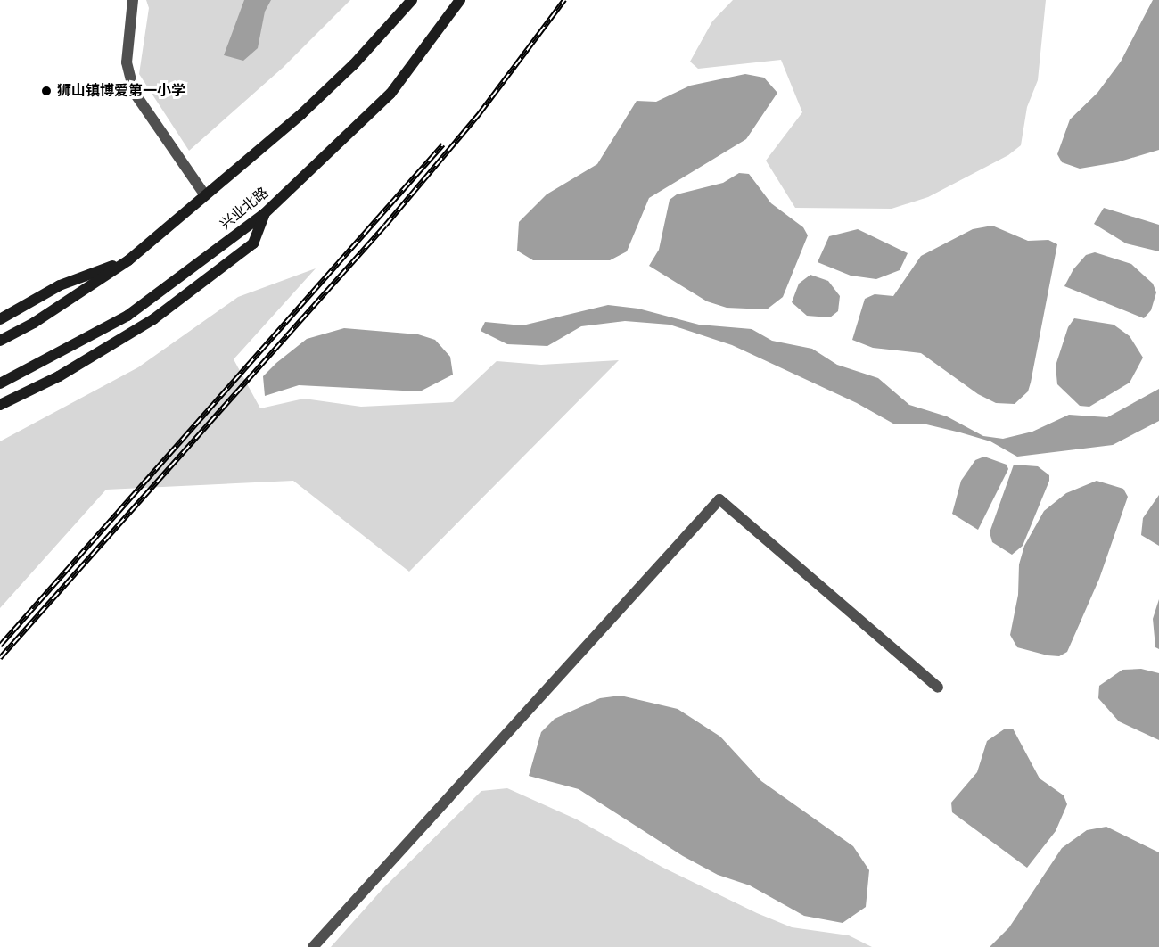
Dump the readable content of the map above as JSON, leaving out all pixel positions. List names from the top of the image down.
{
  "streets": {
    "main road": ["兴业北路"]
  },
  "places": ["狮山镇博爱第一小学"]
}
